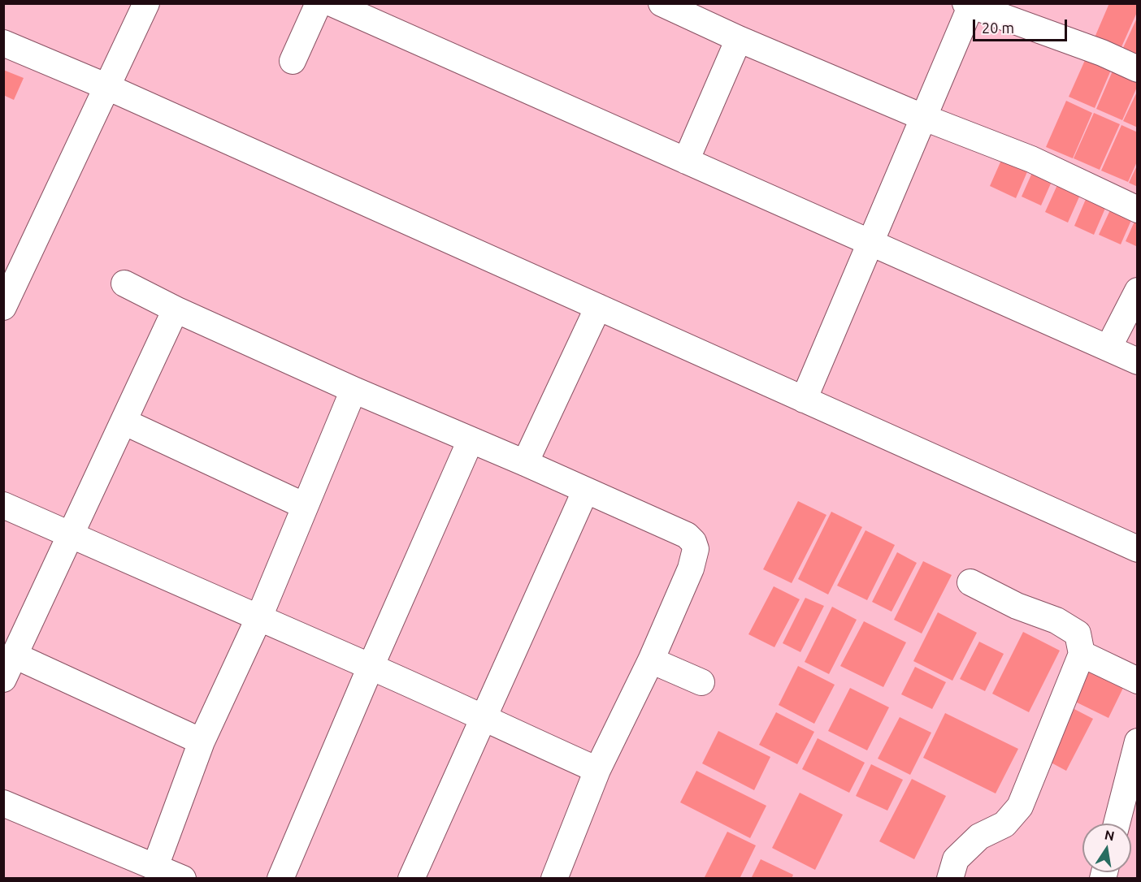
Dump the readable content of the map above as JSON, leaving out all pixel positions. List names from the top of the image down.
{
  "scale_bar": "20 m",
  "north": "top"
}
